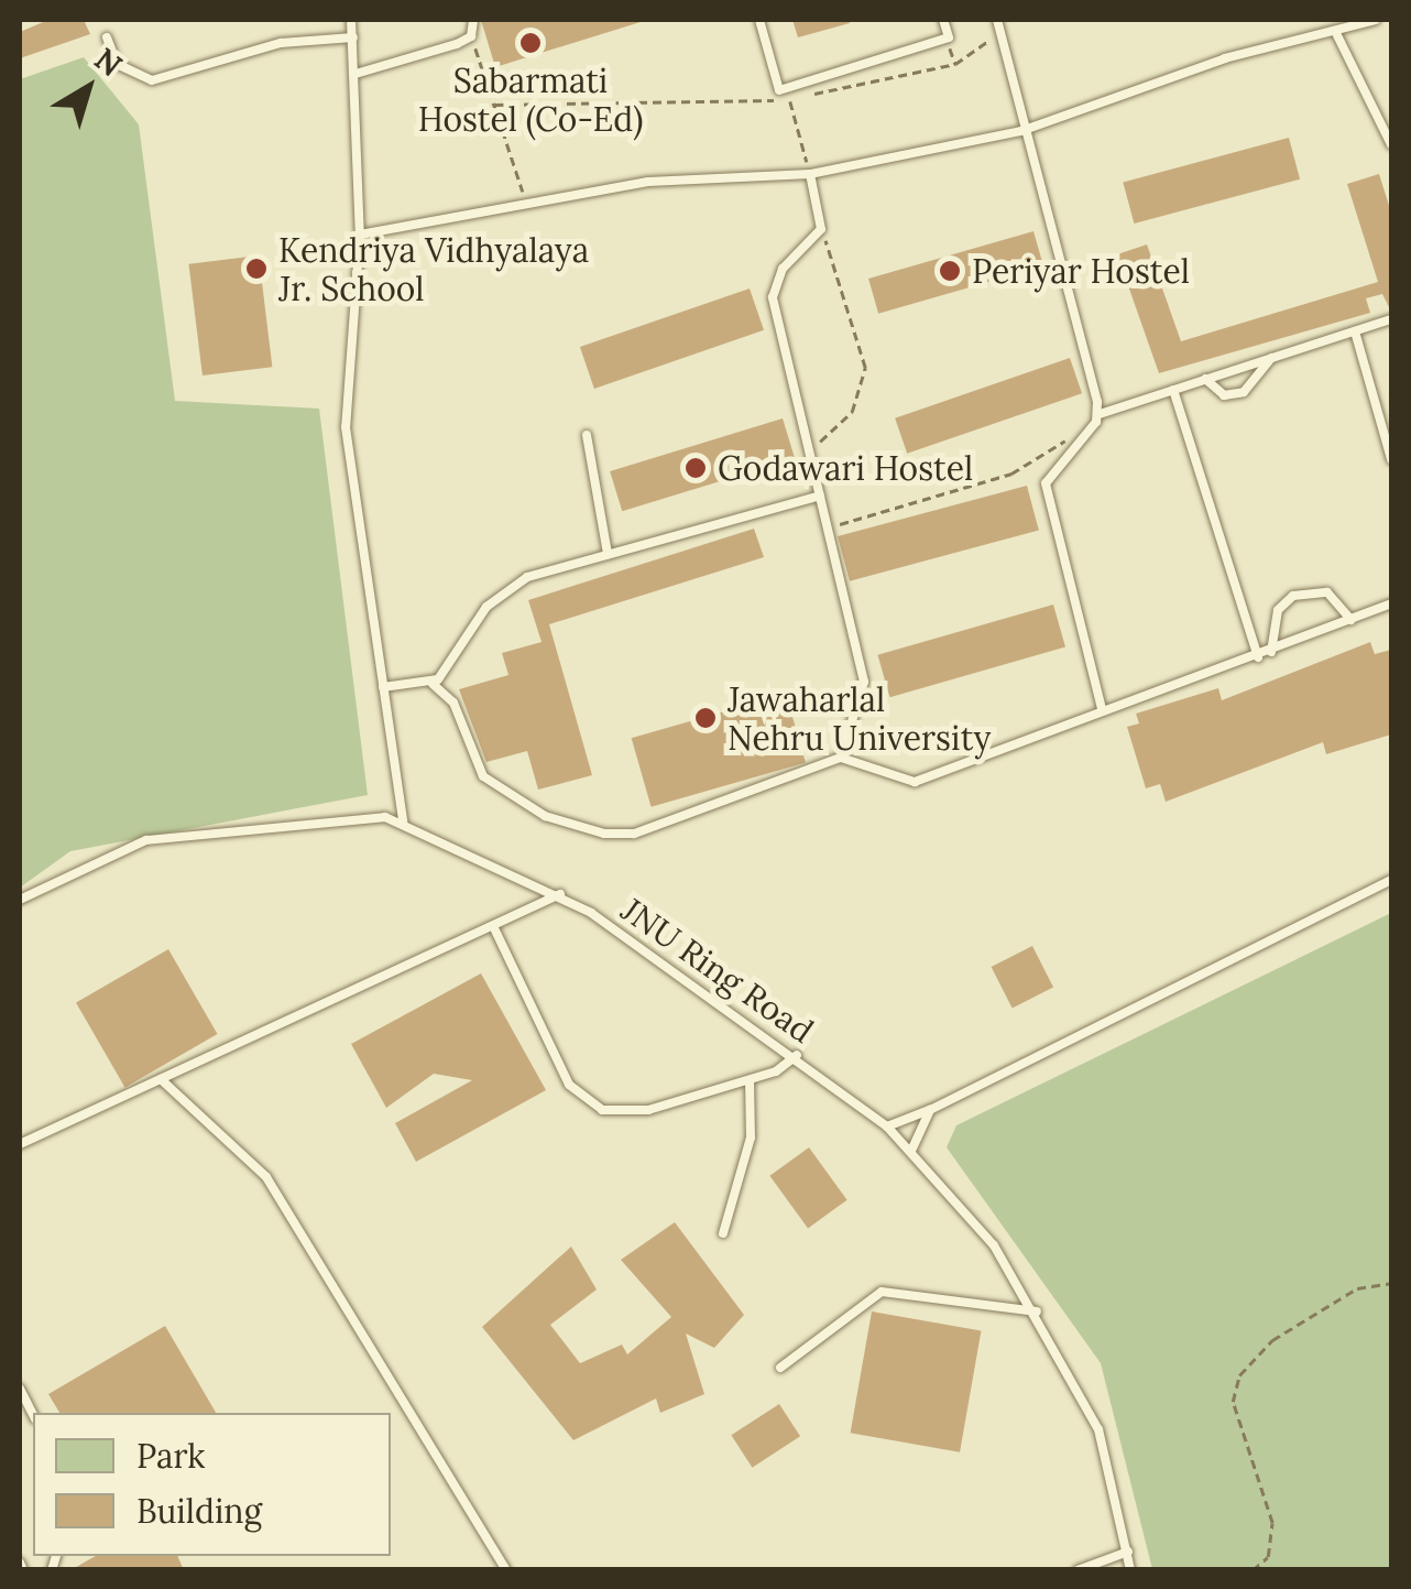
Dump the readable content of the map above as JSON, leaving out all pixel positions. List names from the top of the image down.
{
  "streets": {
    "lane": ["JNU Ring Road"]
  },
  "places": [
    "Sabarmati Hostel (Co-Ed)",
    "Kendriya Vidhyalaya Jr. School",
    "Periyar Hostel",
    "Godawari Hostel",
    "Jawaharlal Nehru University"
  ],
  "legend": ["Park", "Building"],
  "north": "top right"
}
